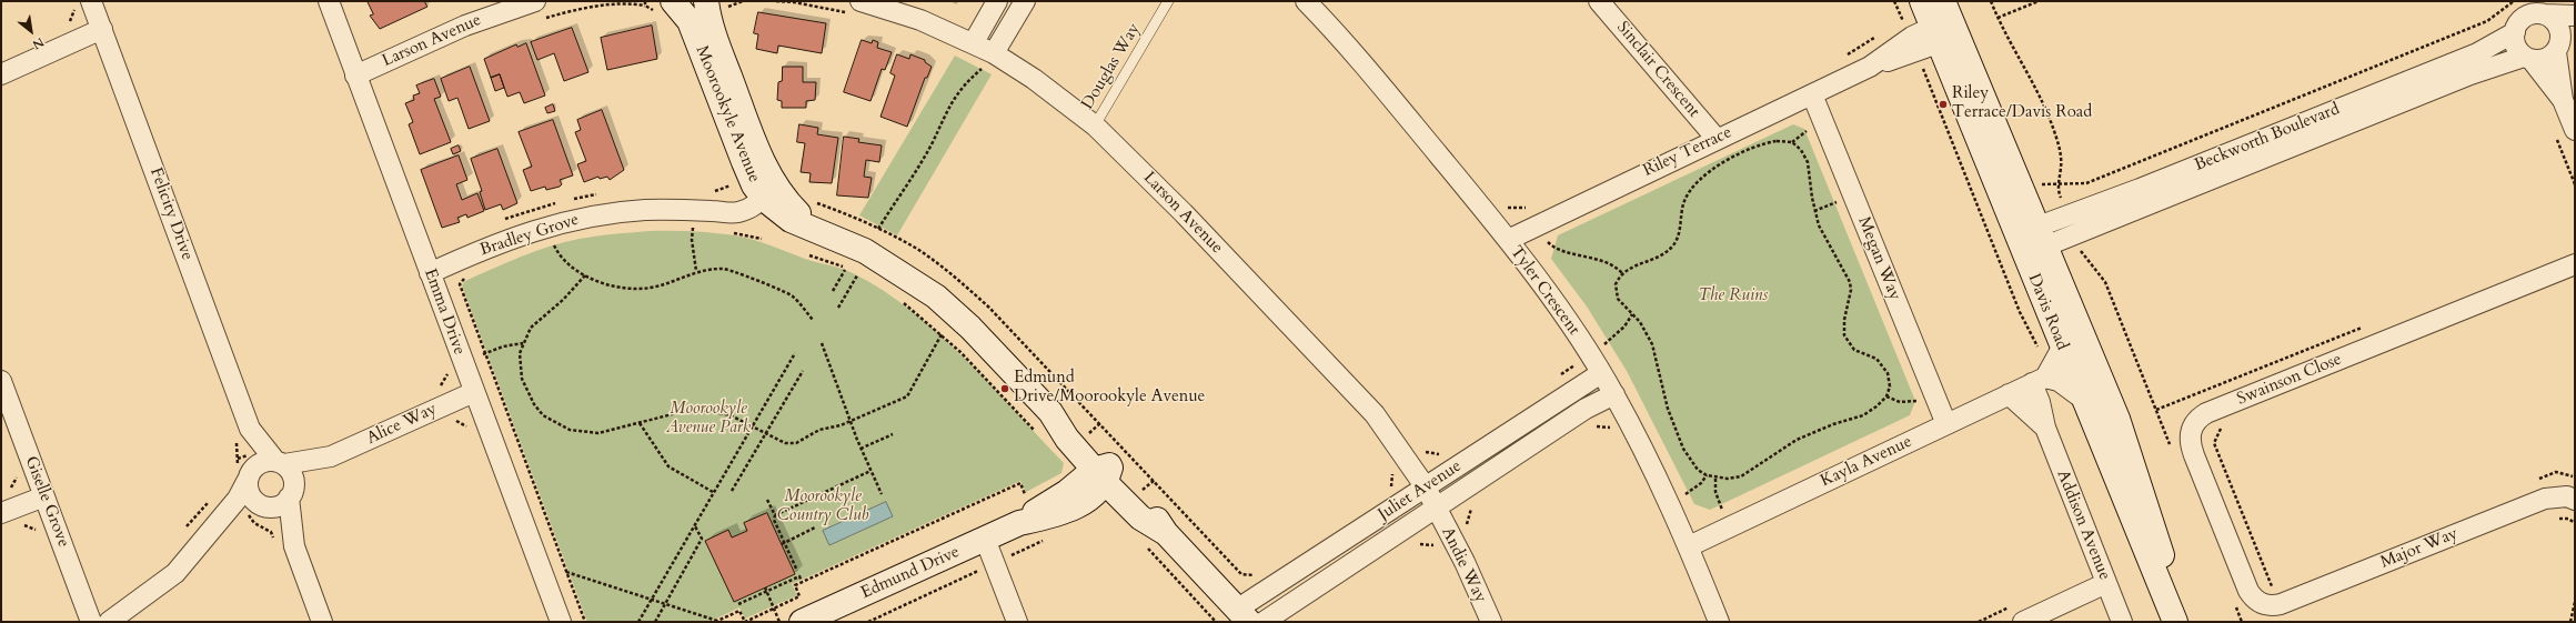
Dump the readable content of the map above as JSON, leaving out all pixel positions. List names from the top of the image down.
{
  "streets": {
    "street": [
      "Larson Avenue",
      "Sinclair Crescent",
      "Moorookyle Avenue",
      "Beckworth Boulevard",
      "Riley Terrace",
      "Felicity Drive",
      "Bradley Grove",
      "Megan Way",
      "Tyler Crescent",
      "Emma Drive",
      "Davis Road",
      "Swainson Close",
      "Alice Way",
      "Kayla Avenue",
      "Juliet Avenue",
      "Giselle Grove",
      "Addison Avenue",
      "Major Way",
      "Andie Way",
      "Edmund Drive"
    ],
    "lane": ["Douglas Way"]
  },
  "crossings": [
    ["Larson Avenue", "Douglas Way"],
    ["Larson Avenue", "Emma Drive"],
    ["Larson Avenue", "Juliet Avenue"],
    ["Larson Avenue", "Andie Way"],
    ["Sinclair Crescent", "Riley Terrace"],
    ["Moorookyle Avenue", "Bradley Grove"],
    ["Moorookyle Avenue", "Juliet Avenue"],
    ["Moorookyle Avenue", "Edmund Drive"],
    ["Beckworth Boulevard", "Davis Road"],
    ["Riley Terrace", "Megan Way"],
    ["Riley Terrace", "Tyler Crescent"],
    ["Riley Terrace", "Davis Road"],
    ["Felicity Drive", "Alice Way"],
    ["Bradley Grove", "Emma Drive"],
    ["Megan Way", "Kayla Avenue"],
    ["Tyler Crescent", "Kayla Avenue"],
    ["Tyler Crescent", "Juliet Avenue"],
    ["Emma Drive", "Alice Way"],
    ["Swainson Close", "Major Way"],
    ["Kayla Avenue", "Addison Avenue"],
    ["Juliet Avenue", "Andie Way"]
  ],
  "parks": ["The Ruins", "Moorookyle Avenue Park", "Moorookyle Country Club"],
  "places": ["Riley Terrace/Davis Road", "Edmund Drive/Moorookyle Avenue"],
  "north": "bottom right"
}
